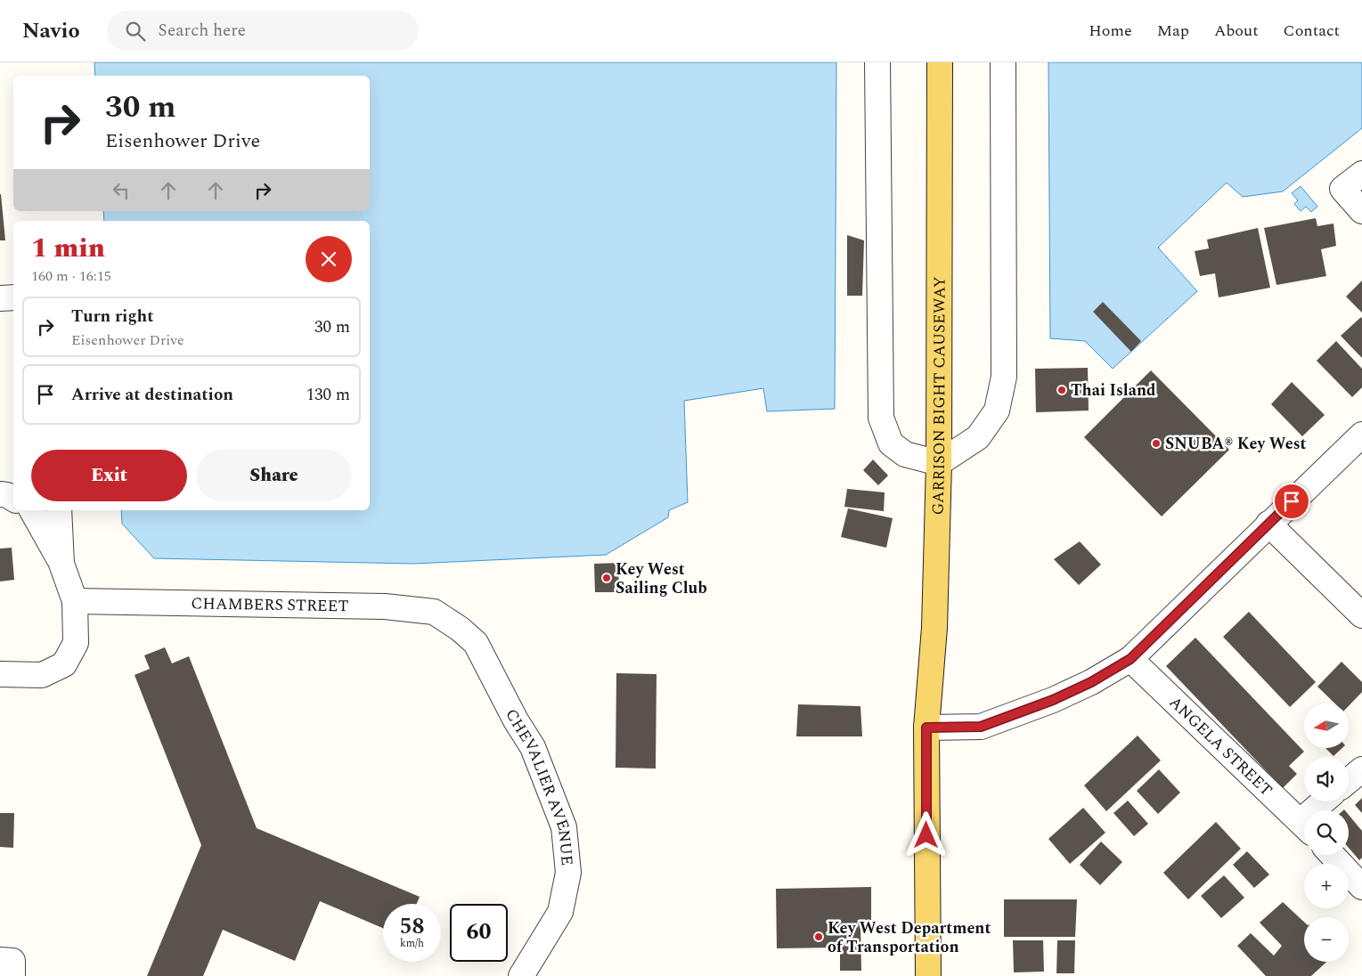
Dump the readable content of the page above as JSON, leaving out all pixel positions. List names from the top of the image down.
{
  "streets": {
    "main road": ["GARRISON BIGHT CAUSEWAY"],
    "street": ["CHAMBERS STREET", "ANGELA STREET", "CHEVALIER AVENUE"]
  },
  "crossings": [
    ["CHAMBERS STREET", "CHEVALIER AVENUE"]
  ],
  "places": [
    "Thai Island",
    "SNUBA® Key West",
    "Key West Sailing Club",
    "Key West Department of Transportation"
  ],
  "north": "left",
  "page": {
    "header": "Navio",
    "search": "Search here",
    "nav": [
      "Home",
      "Map",
      "About",
      "Contact"
    ],
    "turn": ["30 m", "Eisenhower Drive"],
    "heading": ["1 min", "160 m · 16:15"],
    "list": [
      {
        "name": "Turn right",
        "note": "Eisenhower Drive",
        "value": "30 m"
      },
      {
        "name": "Arrive at destination",
        "value": "130 m"
      }
    ],
    "buttons": ["Exit", "Share"],
    "map_buttons": ["+", "−"],
    "speed": "58 km/h",
    "limit": "60"
  }
}
